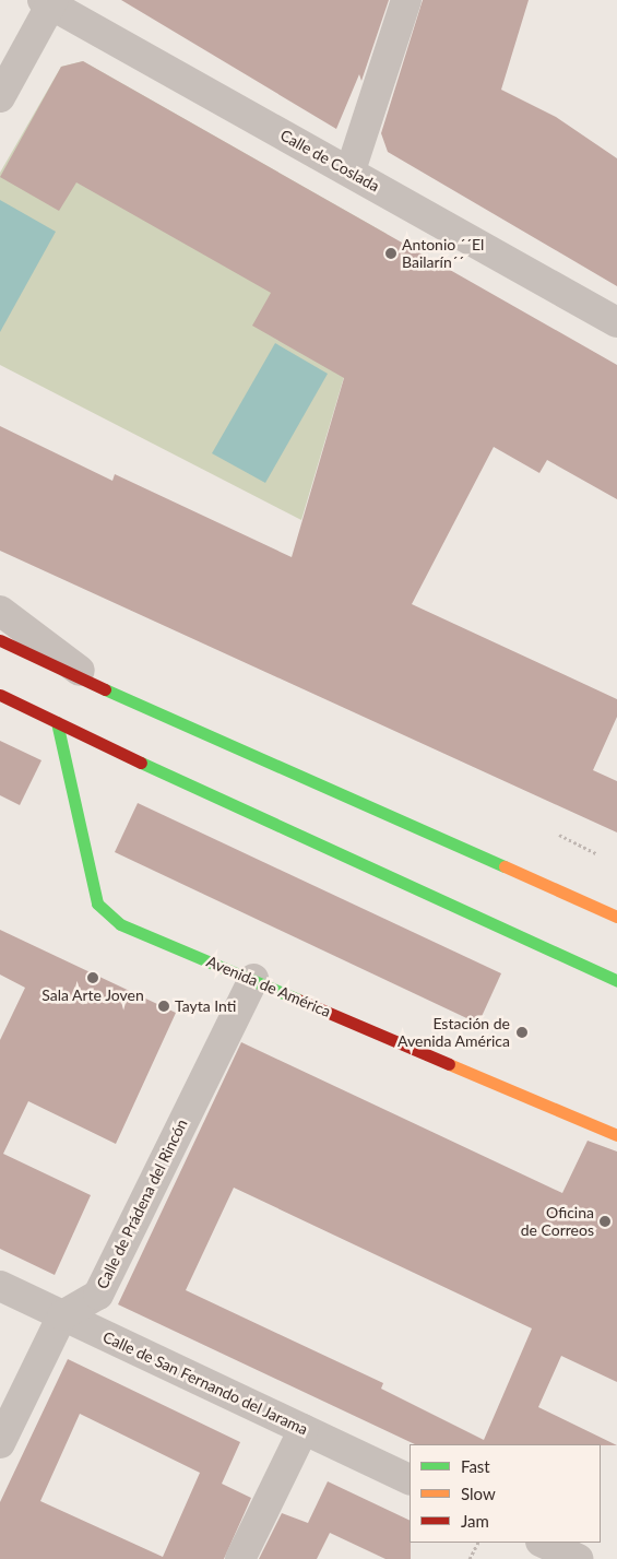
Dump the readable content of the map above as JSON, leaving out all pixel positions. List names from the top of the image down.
{
  "streets": {
    "main road": ["Avenida de América"],
    "street": ["Calle de Coslada", "Calle de Prádena del Rincón", "Calle de San Fernando del Jarama"]
  },
  "crossings": [
    ["Avenida de América", "Calle de Prádena del Rincón"],
    ["Calle de Prádena del Rincón", "Calle de San Fernando del Jarama"]
  ],
  "places": [
    "Antonio ´´El Bailarín´´",
    "Sala Arte Joven",
    "Tayta Inti",
    "Estación de Avenida América",
    "Oficina de Correos"
  ],
  "legend": ["Fast", "Slow", "Jam"]
}
